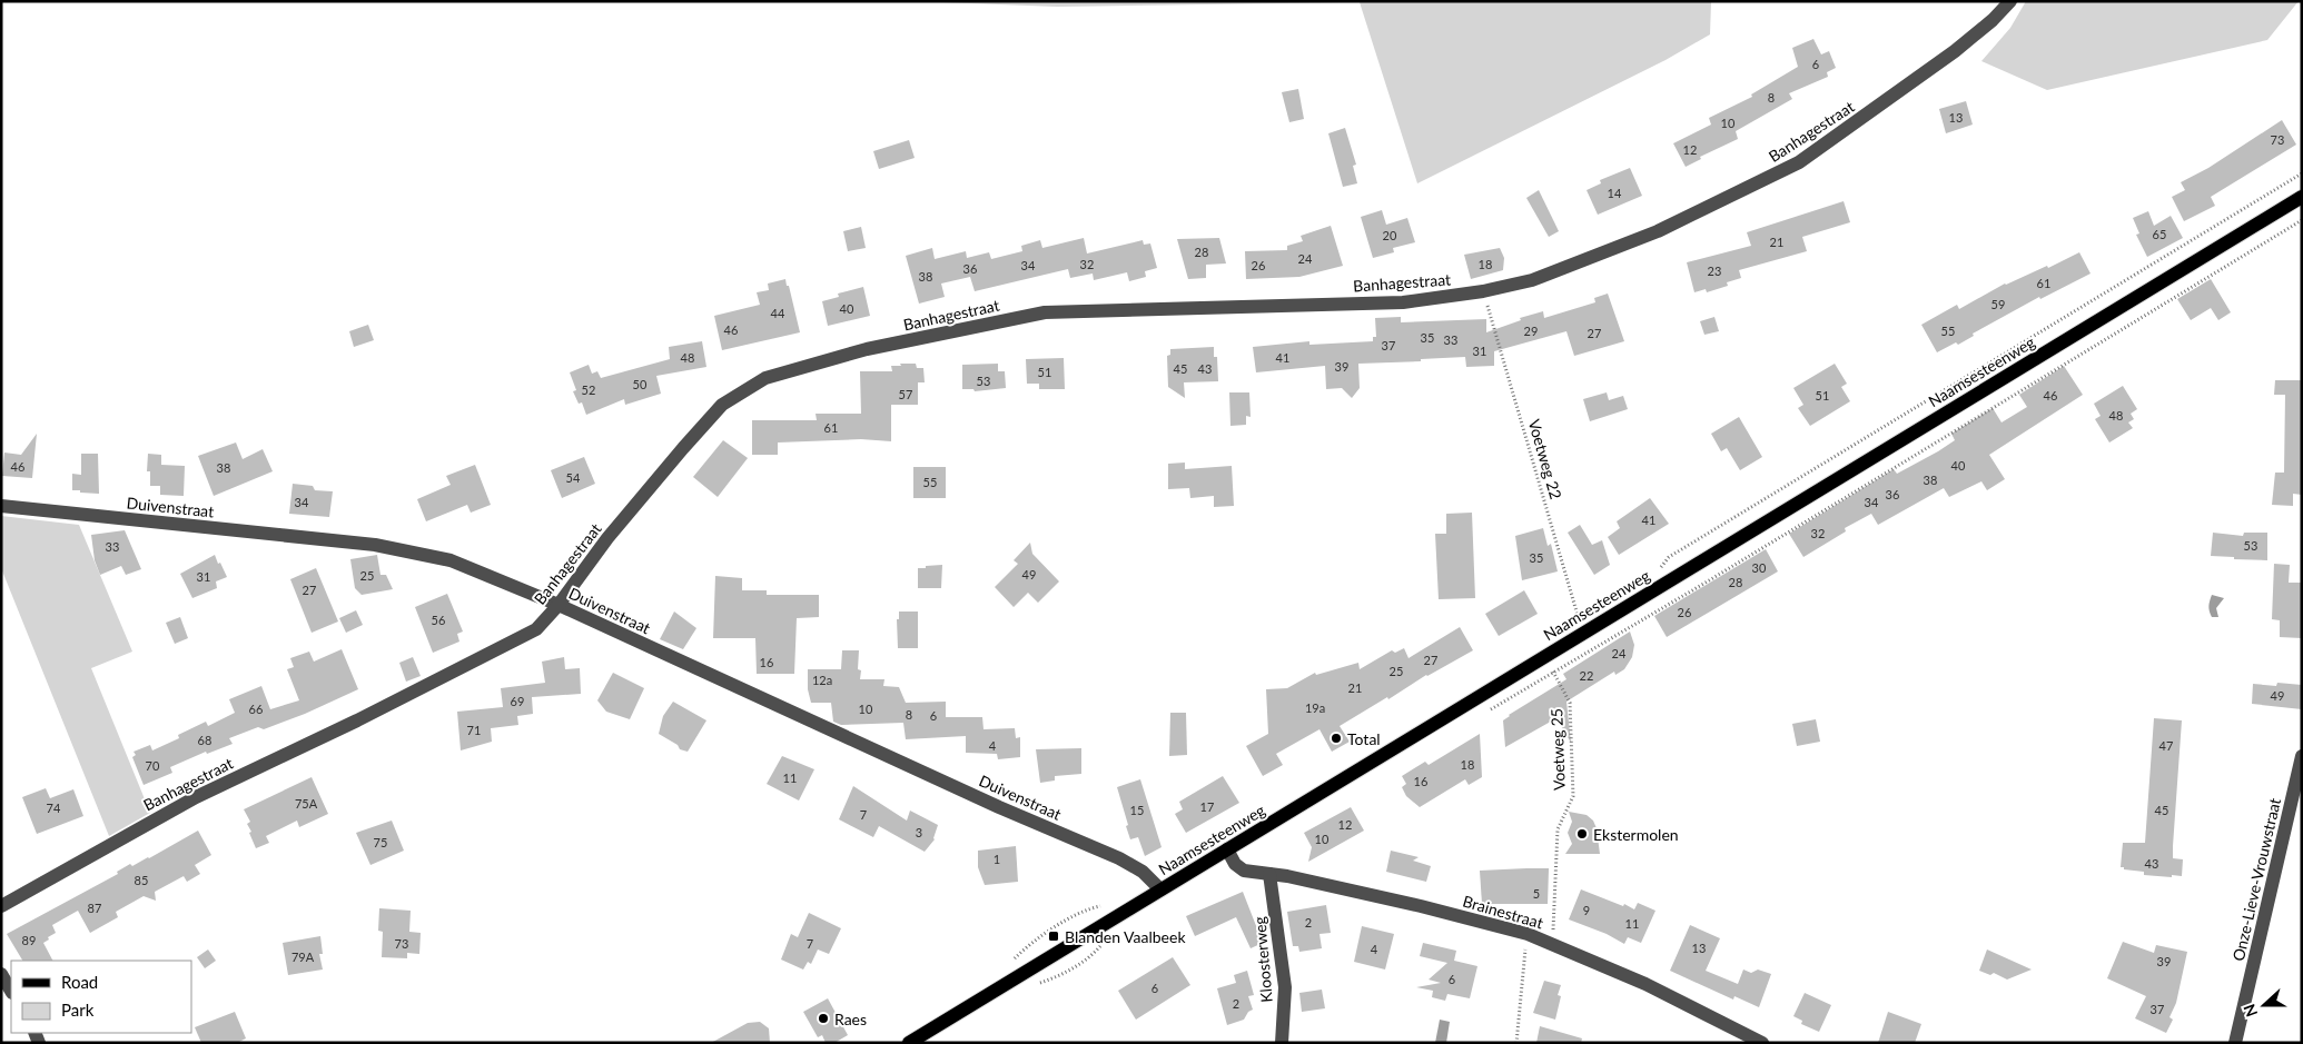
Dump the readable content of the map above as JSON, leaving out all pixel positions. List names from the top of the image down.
{
  "streets": {
    "main road": ["Naamsesteenweg"],
    "street": [
      "Banhagestraat",
      "Duivenstraat",
      "Onze-Lieve-Vrouwstraat",
      "Brainestraat",
      "Kloosterweg"
    ],
    "path": ["Voetweg 22", "Voetweg 25"]
  },
  "crossings": [
    ["Banhagestraat", "Voetweg 22"],
    ["Banhagestraat", "Duivenstraat"],
    ["Naamsesteenweg", "Voetweg 22"],
    ["Naamsesteenweg", "Duivenstraat"],
    ["Naamsesteenweg", "Voetweg 25"],
    ["Naamsesteenweg", "Brainestraat"],
    ["Voetweg 25", "Brainestraat"],
    ["Brainestraat", "Kloosterweg"]
  ],
  "places": {
    "other": ["Total", "Ekstermolen", "Raes"],
    "transit": ["Blanden Vaalbeek"]
  },
  "house_numbers": [
    "6",
    "8",
    "13",
    "10",
    "73",
    "12",
    "14",
    "65",
    "20",
    "21",
    "28",
    "24",
    "32",
    "18",
    "34",
    "26",
    "36",
    "23",
    "38",
    "61",
    "59",
    "40",
    "44",
    "46",
    "29",
    "55",
    "27",
    "35",
    "33",
    "37",
    "31",
    "48",
    "41",
    "39",
    "45",
    "43",
    "51",
    "53",
    "50",
    "52",
    "57",
    "51",
    "46",
    "48",
    "61",
    "40",
    "46",
    "38",
    "54",
    "38",
    "55",
    "36",
    "34",
    "34",
    "41",
    "32",
    "53",
    "33",
    "35",
    "30",
    "49",
    "25",
    "31",
    "28",
    "27",
    "26",
    "56",
    "24",
    "27",
    "16",
    "25",
    "22",
    "12a",
    "21",
    "49",
    "69",
    "19a",
    "66",
    "10",
    "8",
    "6",
    "71",
    "68",
    "4",
    "47",
    "18",
    "70",
    "11",
    "16",
    "75A",
    "17",
    "74",
    "15",
    "45",
    "7",
    "12",
    "3",
    "10",
    "75",
    "1",
    "43",
    "85",
    "5",
    "87",
    "9",
    "2",
    "11",
    "89",
    "73",
    "7",
    "13",
    "4",
    "79A",
    "39",
    "6",
    "6",
    "2",
    "37"
  ],
  "legend": ["Road", "Park"],
  "north": "left"
}
